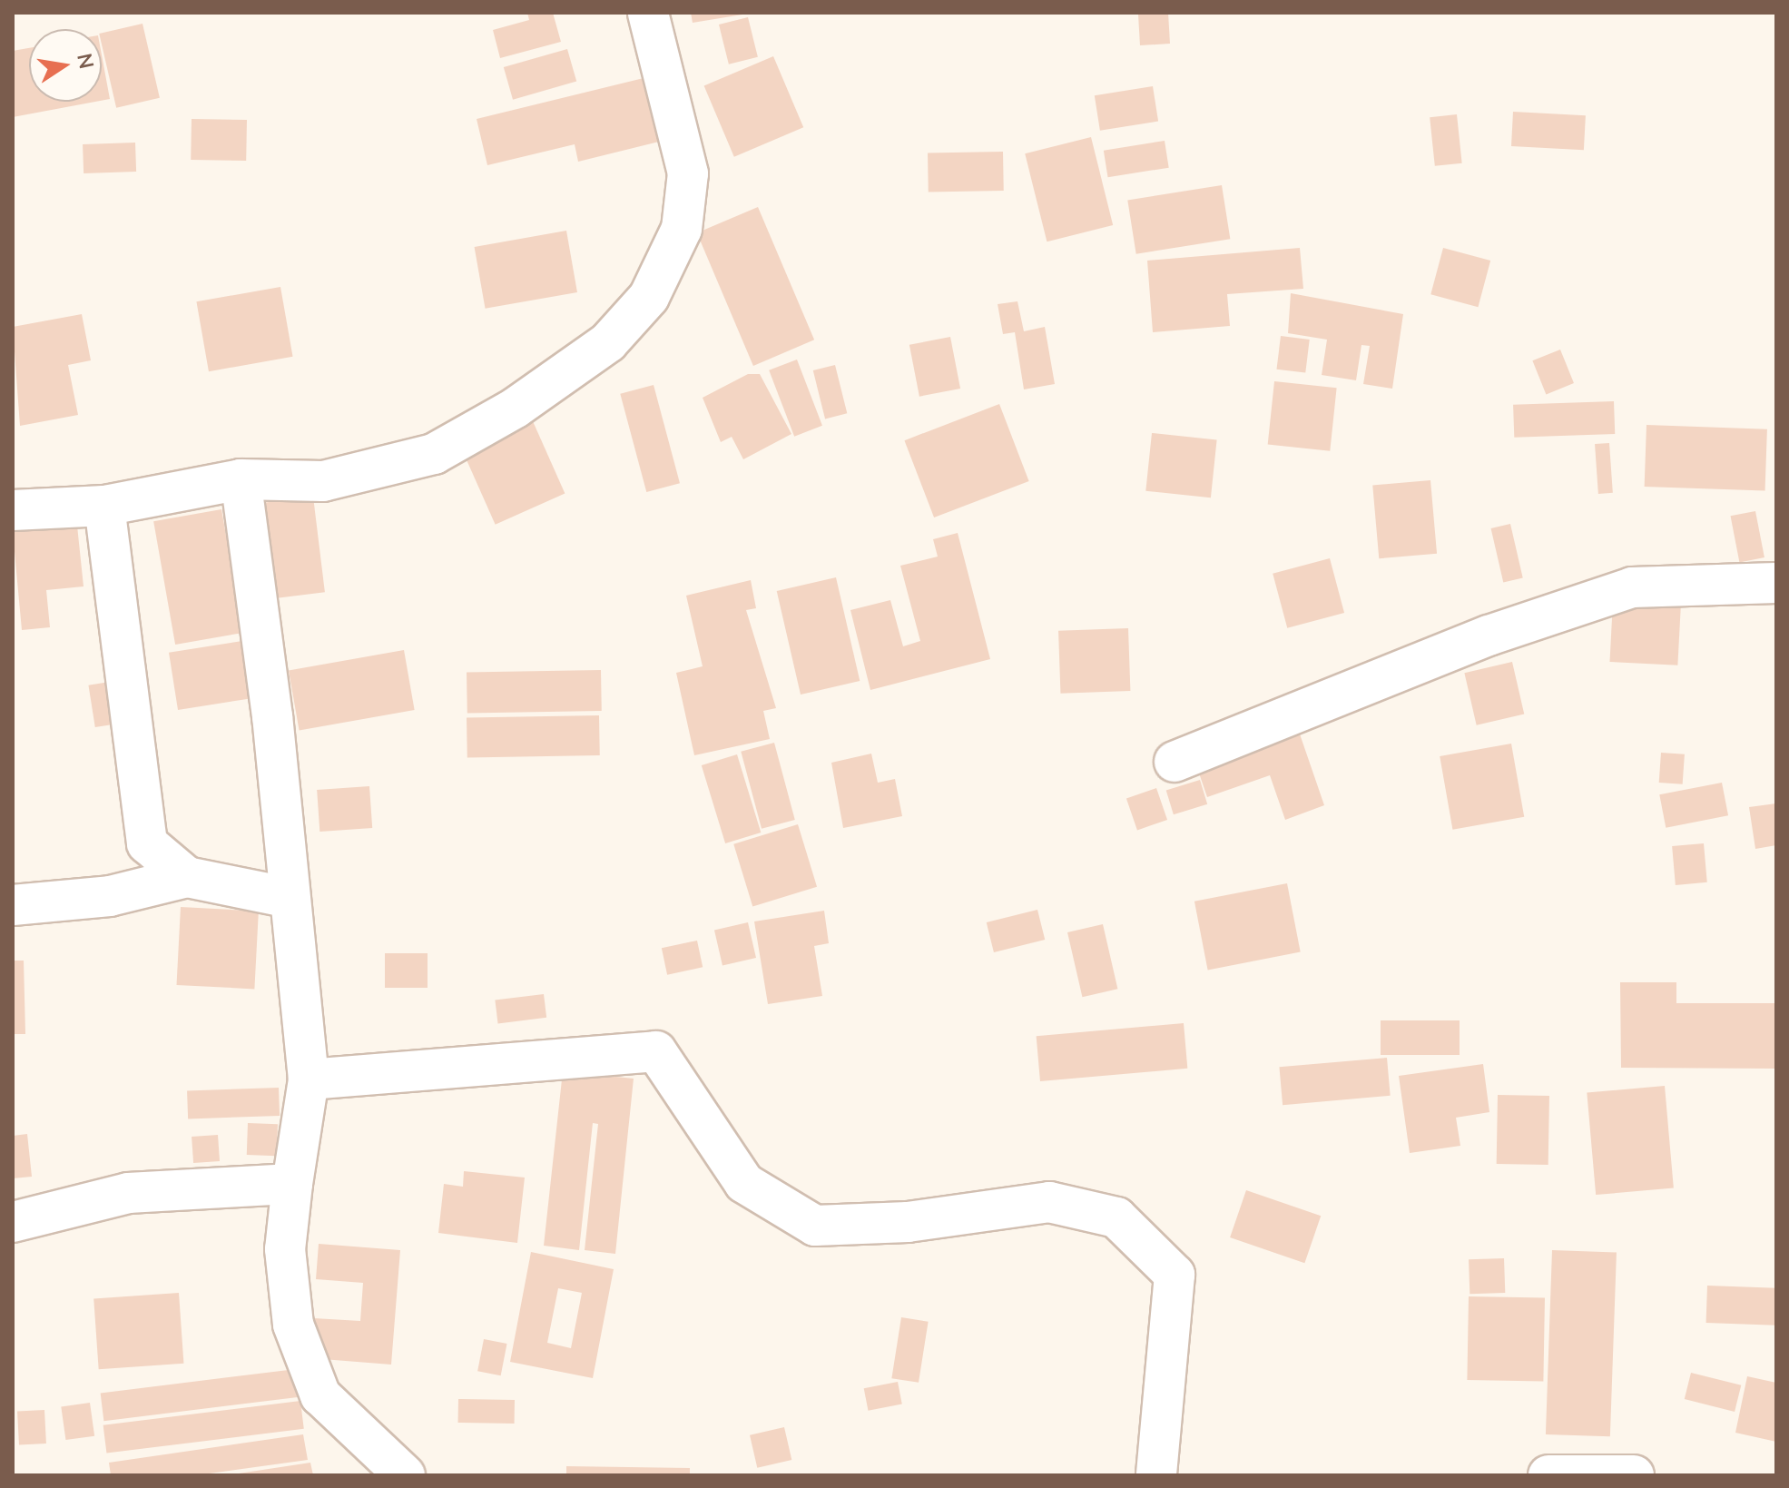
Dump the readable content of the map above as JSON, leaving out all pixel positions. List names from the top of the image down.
{
  "north": "right"
}
